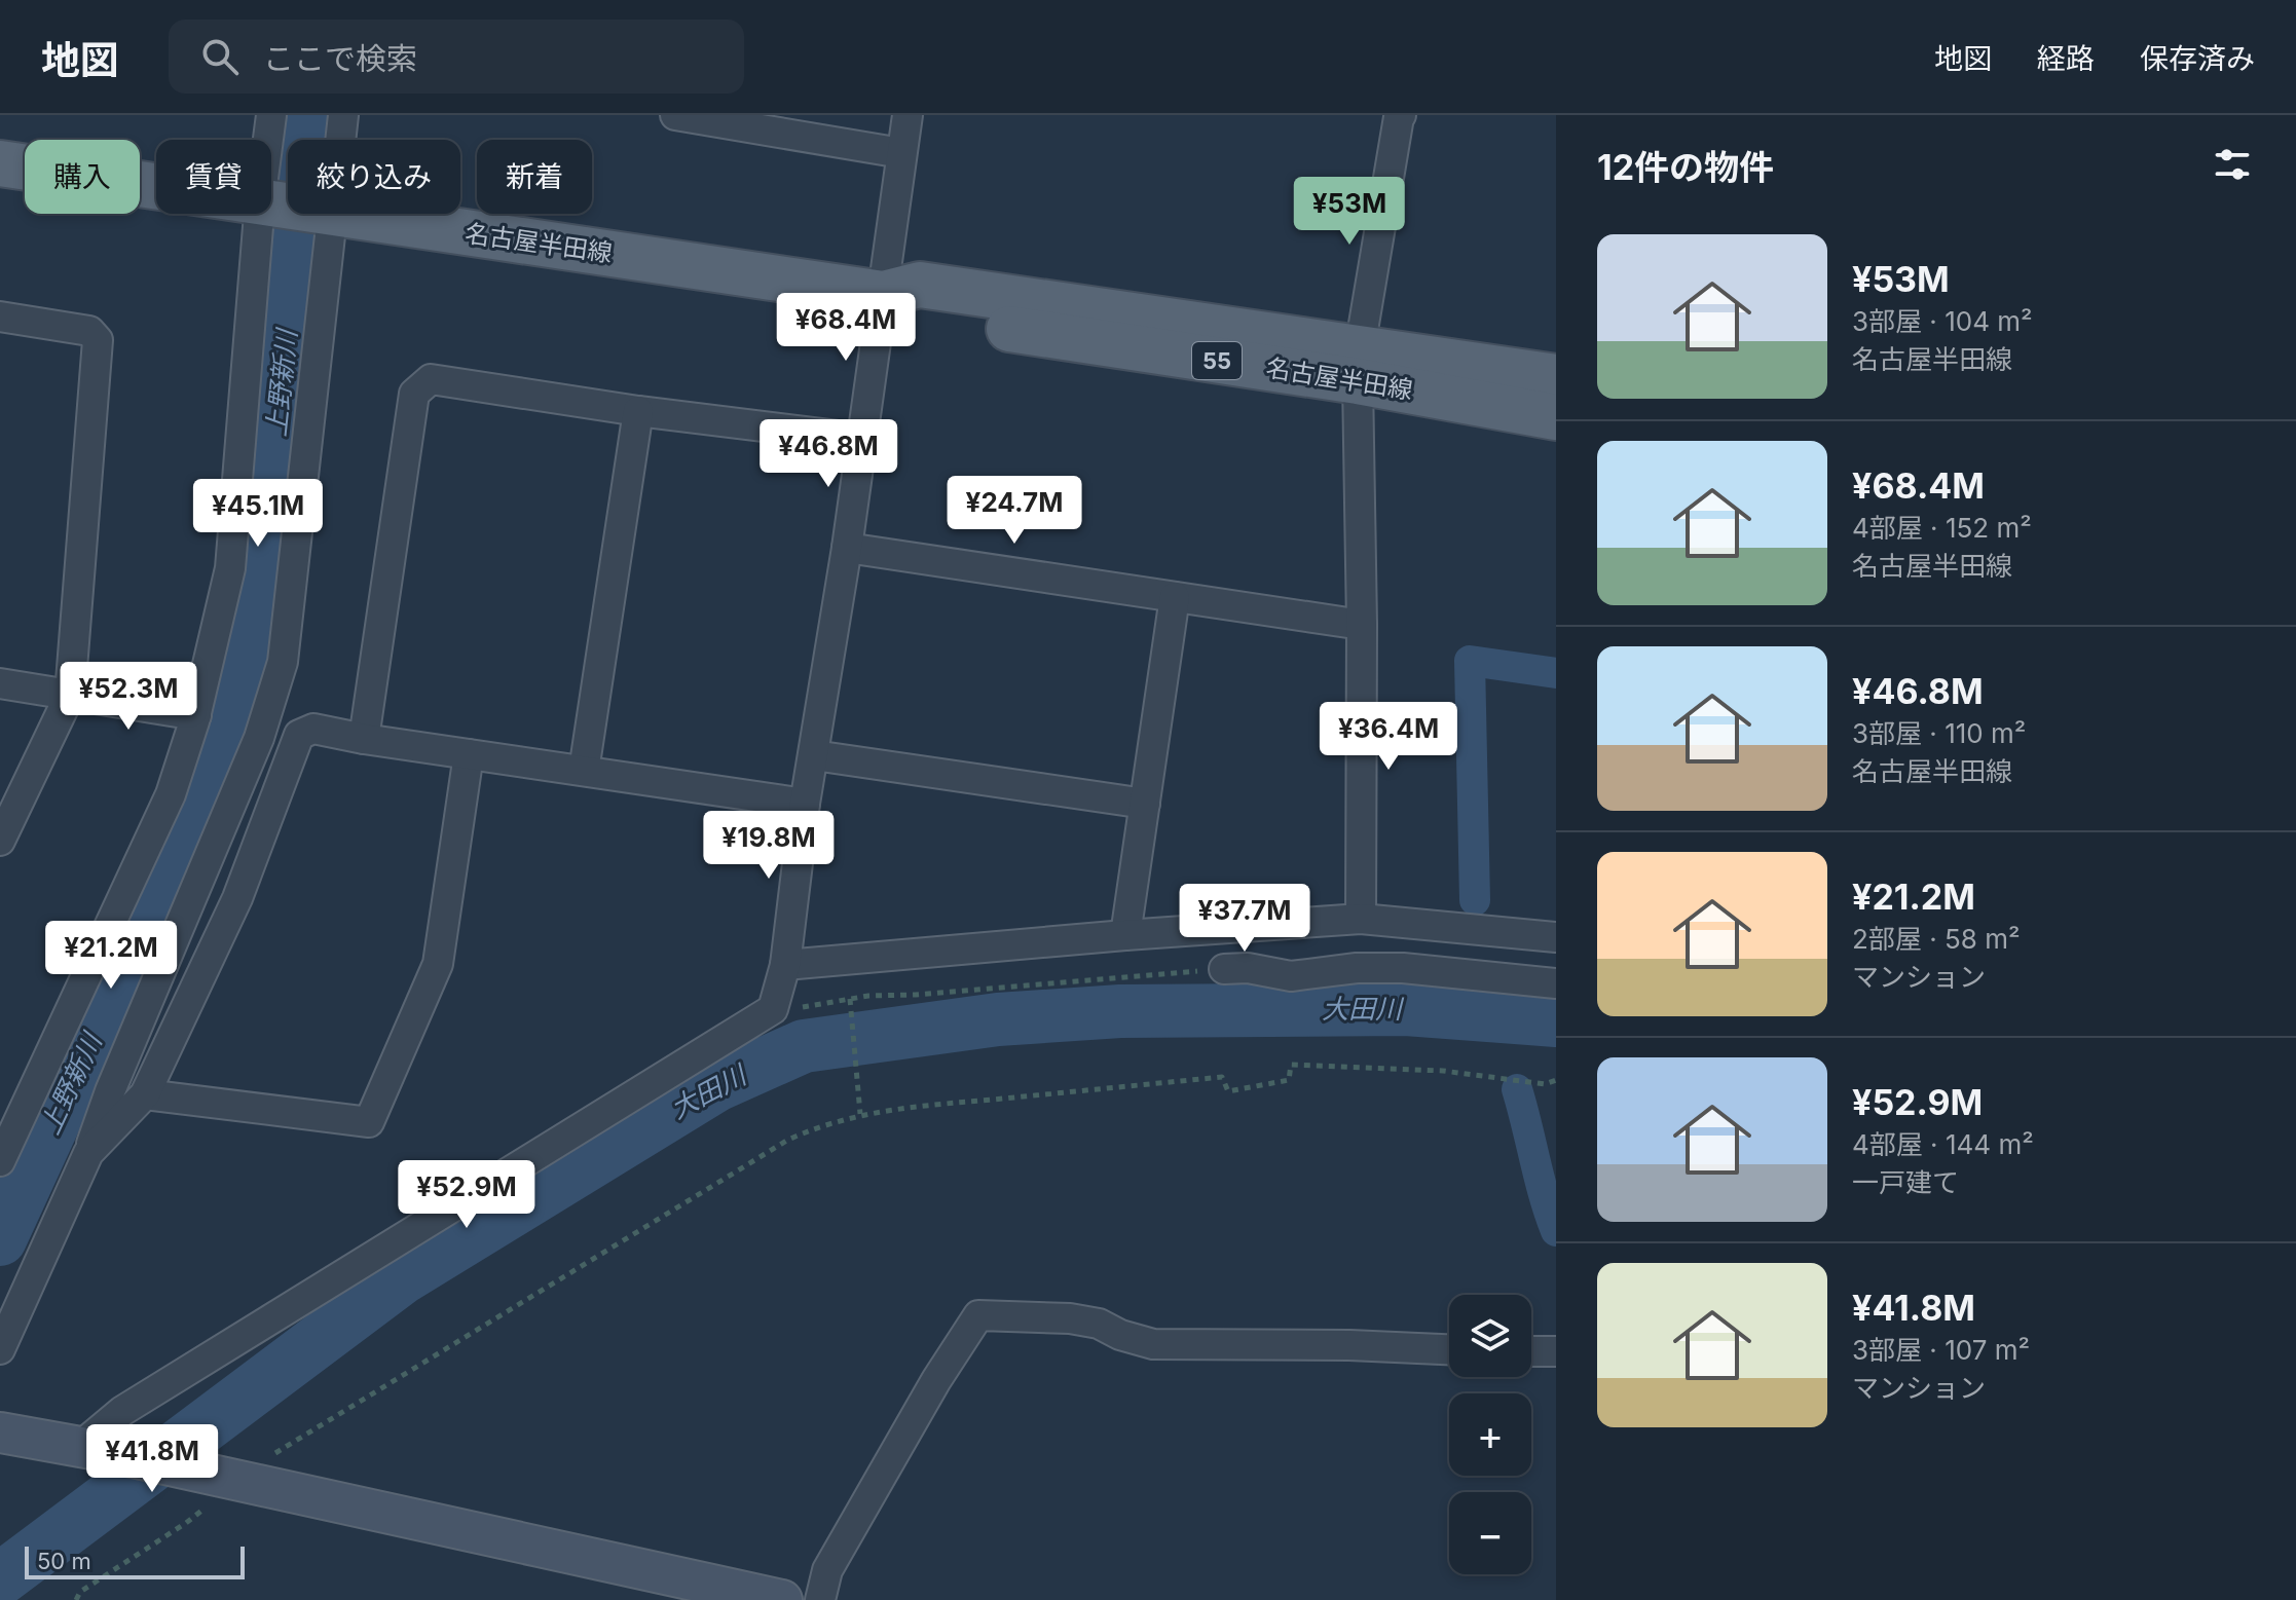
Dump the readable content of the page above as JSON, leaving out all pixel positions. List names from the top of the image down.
{
  "streets": {
    "main road": ["名古屋半田線", "55"]
  },
  "water": ["上野新川", "大田川"],
  "scale_bar": "50 m",
  "page": {
    "header": "地図",
    "search": "ここで検索",
    "nav": ["地図", "経路", "保存済み"],
    "heading": "12件の物件",
    "chip": [
      "購入",
      "賃貸",
      "絞り込み",
      "新着"
    ],
    "price": [
      "¥53M",
      "¥68.4M",
      "¥46.8M",
      "¥24.7M",
      "¥45.1M",
      "¥52.3M",
      "¥36.4M",
      "¥19.8M",
      "¥37.7M",
      "¥21.2M",
      "¥52.9M",
      "¥41.8M"
    ],
    "list": [
      {
        "name": "¥53M",
        "note": "3部屋 · 104 m² · 名古屋半田線"
      },
      {
        "name": "¥68.4M",
        "note": "4部屋 · 152 m² · 名古屋半田線"
      },
      {
        "name": "¥46.8M",
        "note": "3部屋 · 110 m² · 名古屋半田線"
      },
      {
        "name": "¥21.2M",
        "note": "2部屋 · 58 m² · マンション"
      },
      {
        "name": "¥52.9M",
        "note": "4部屋 · 144 m² · 一戸建て"
      },
      {
        "name": "¥41.8M",
        "note": "3部屋 · 107 m² · マンション"
      }
    ],
    "map_buttons": ["+", "−"],
    "scale": "50 m"
  }
}
